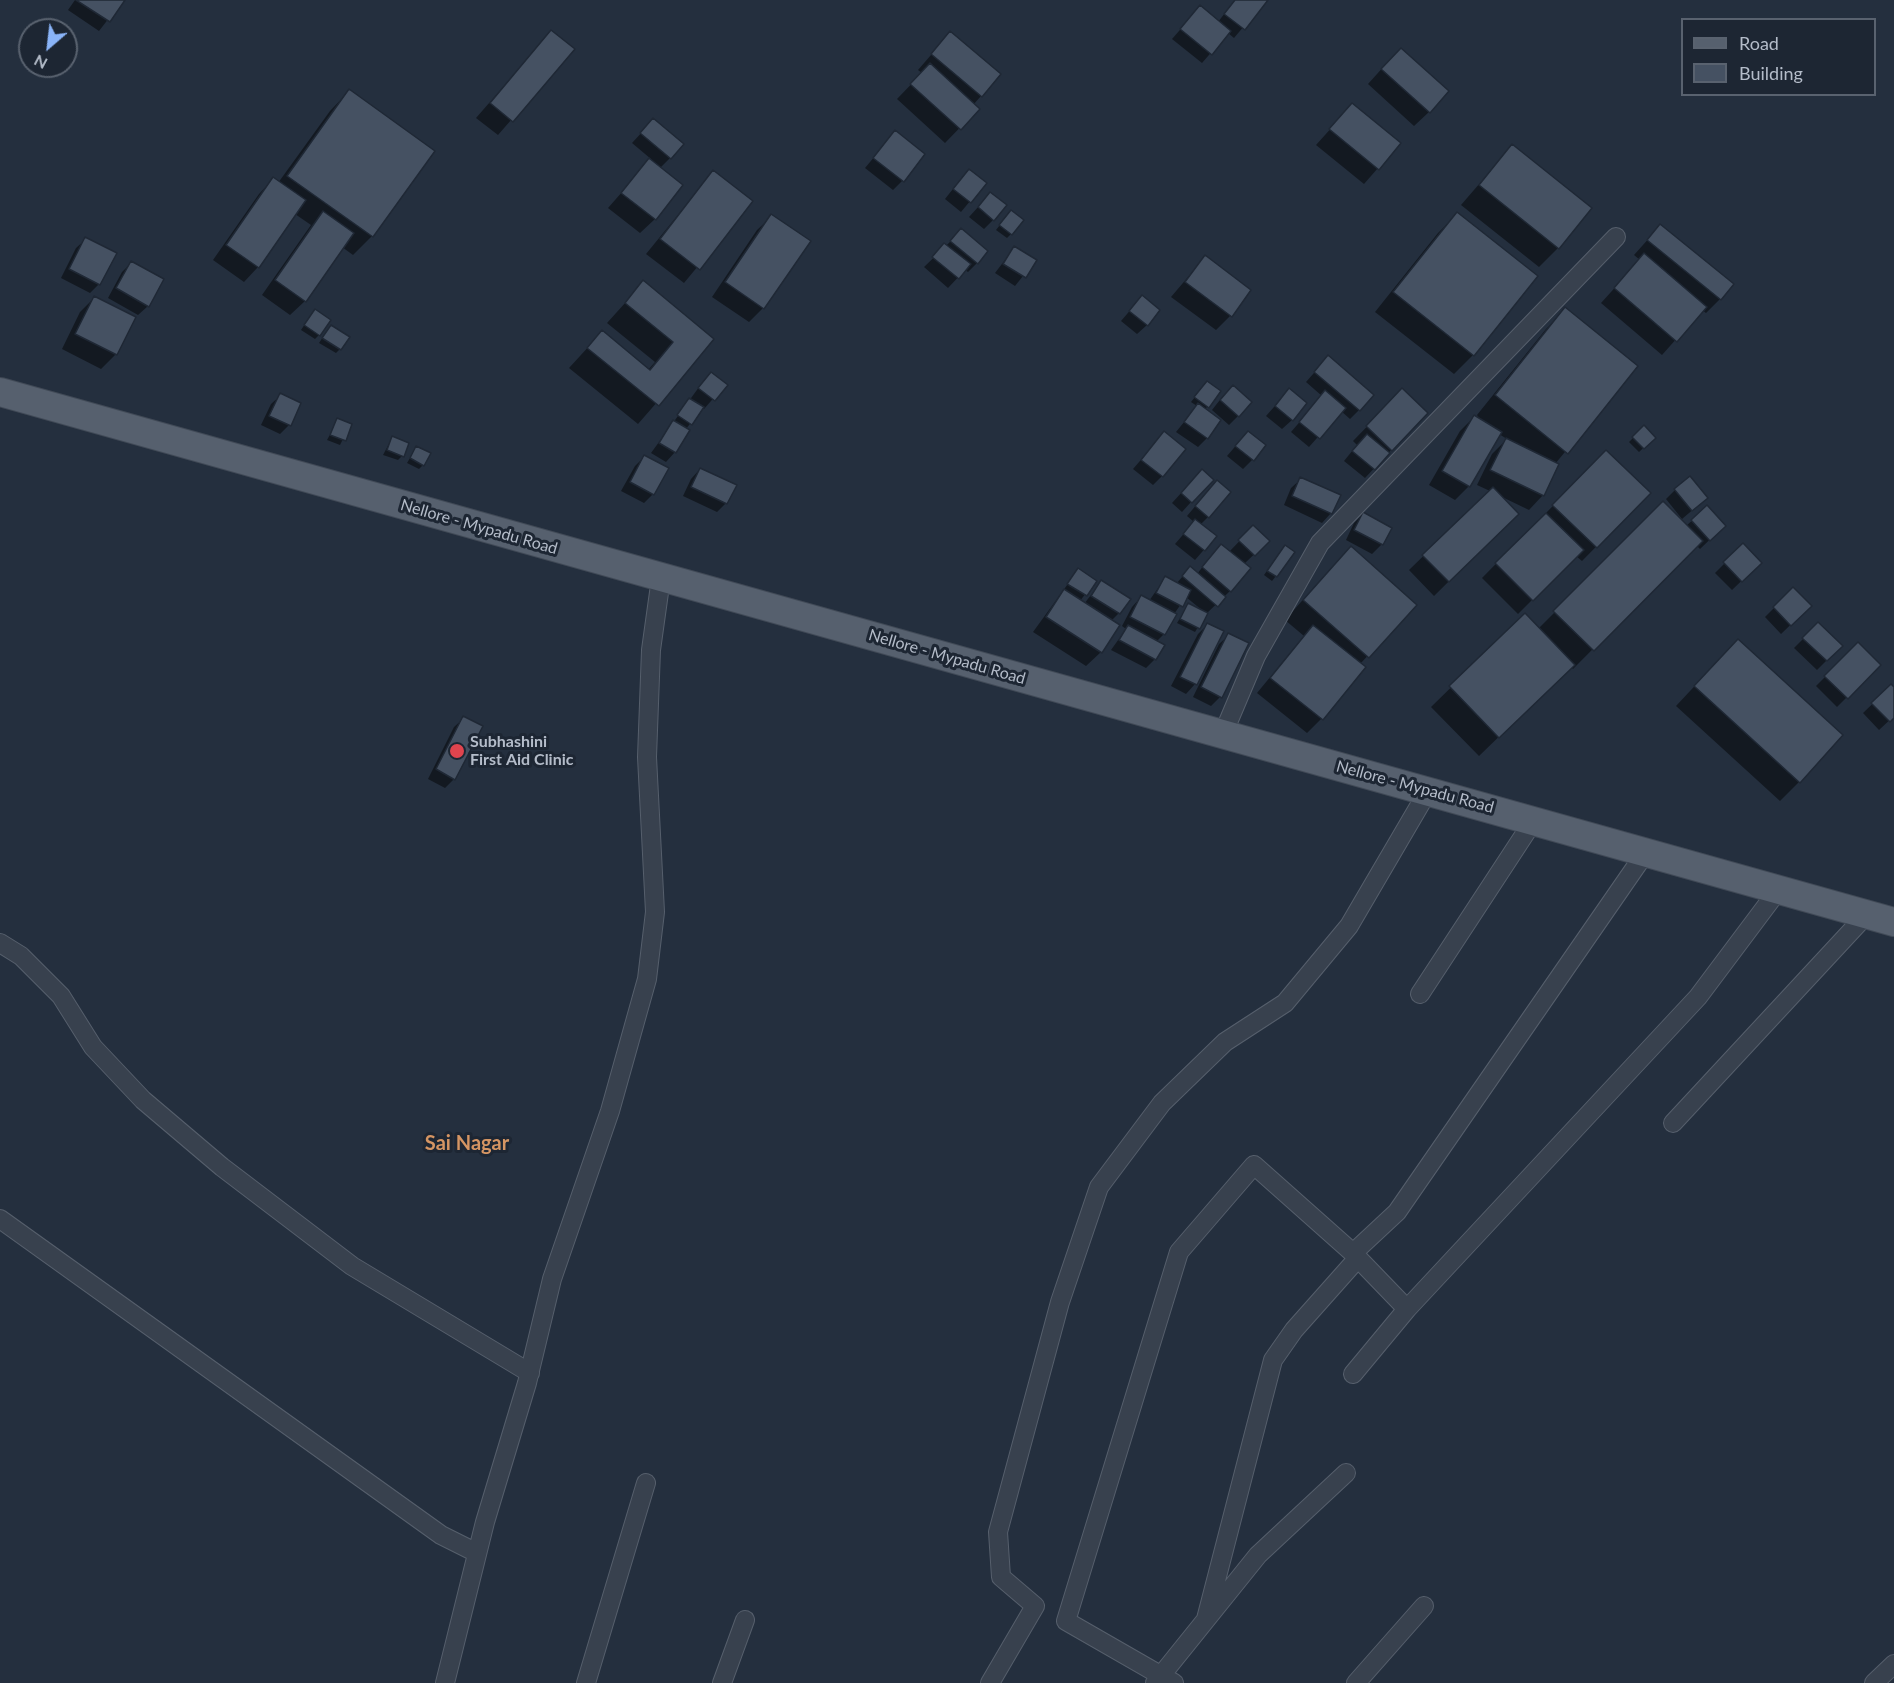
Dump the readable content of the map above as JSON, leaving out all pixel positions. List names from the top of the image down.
{
  "streets": {
    "main road": ["Nellore - Mypadu Road"]
  },
  "districts": ["Sai Nagar"],
  "places": ["Subhashini First Aid Clinic"],
  "legend": ["Road", "Building"],
  "north": "bottom left"
}
